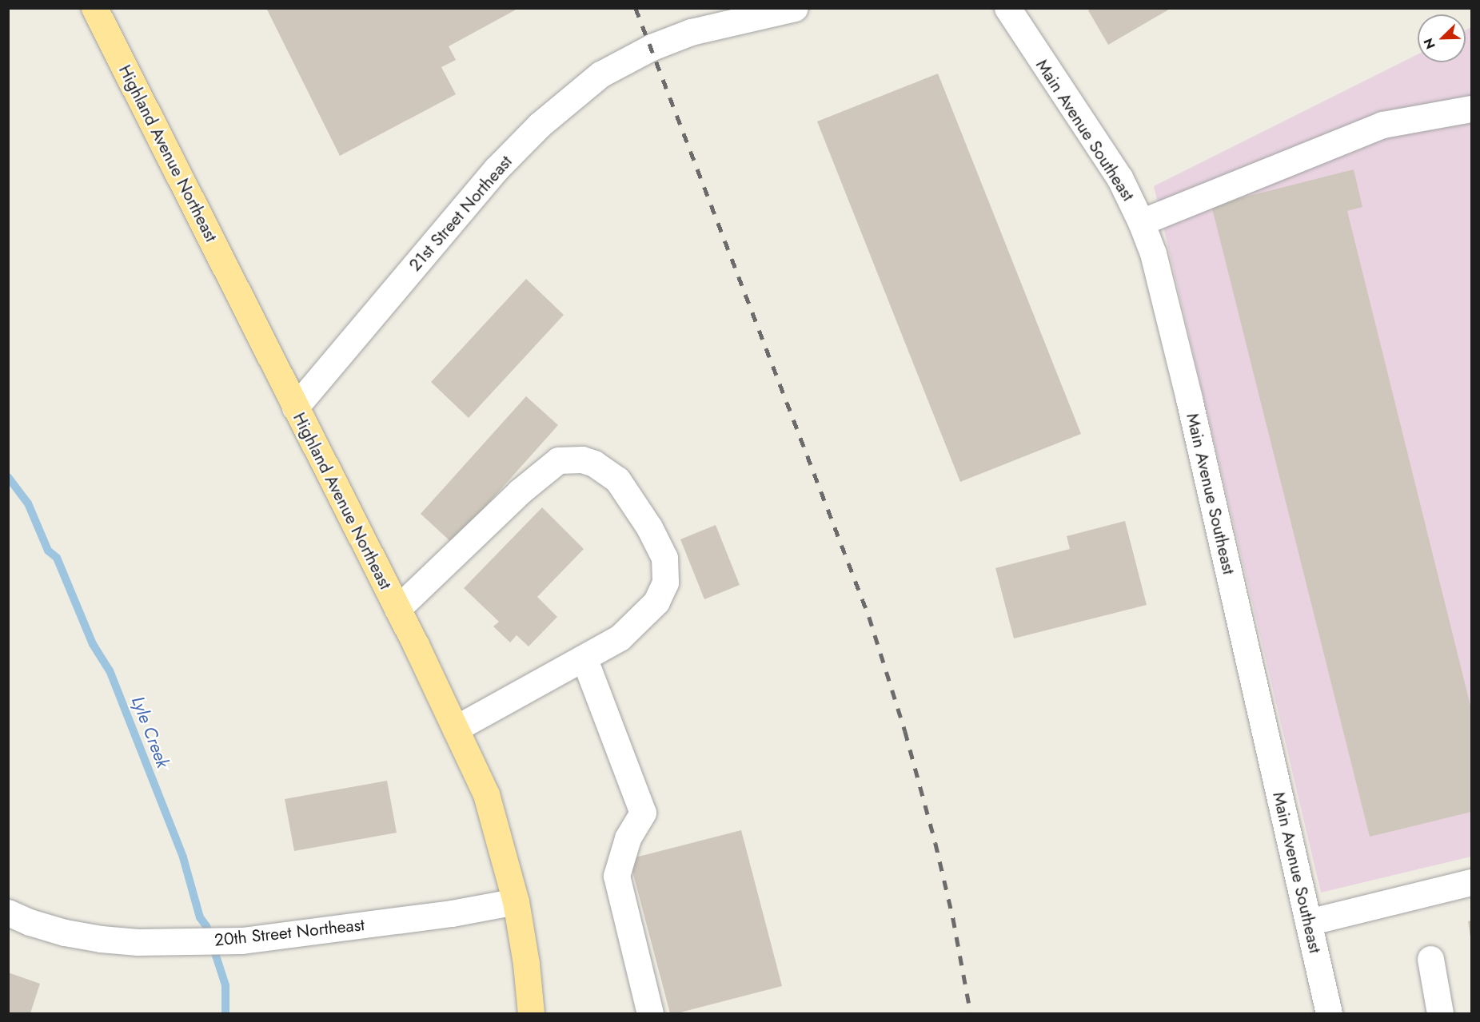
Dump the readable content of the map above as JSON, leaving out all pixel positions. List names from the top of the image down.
{
  "streets": {
    "main road": ["Highland Avenue Northeast"],
    "street": ["Main Avenue Southeast", "21st Street Northeast", "20th Street Northeast"]
  },
  "crossings": [
    ["Highland Avenue Northeast", "21st Street Northeast"],
    ["Highland Avenue Northeast", "20th Street Northeast"]
  ],
  "water": ["Lyle Creek"],
  "north": "bottom left"
}
